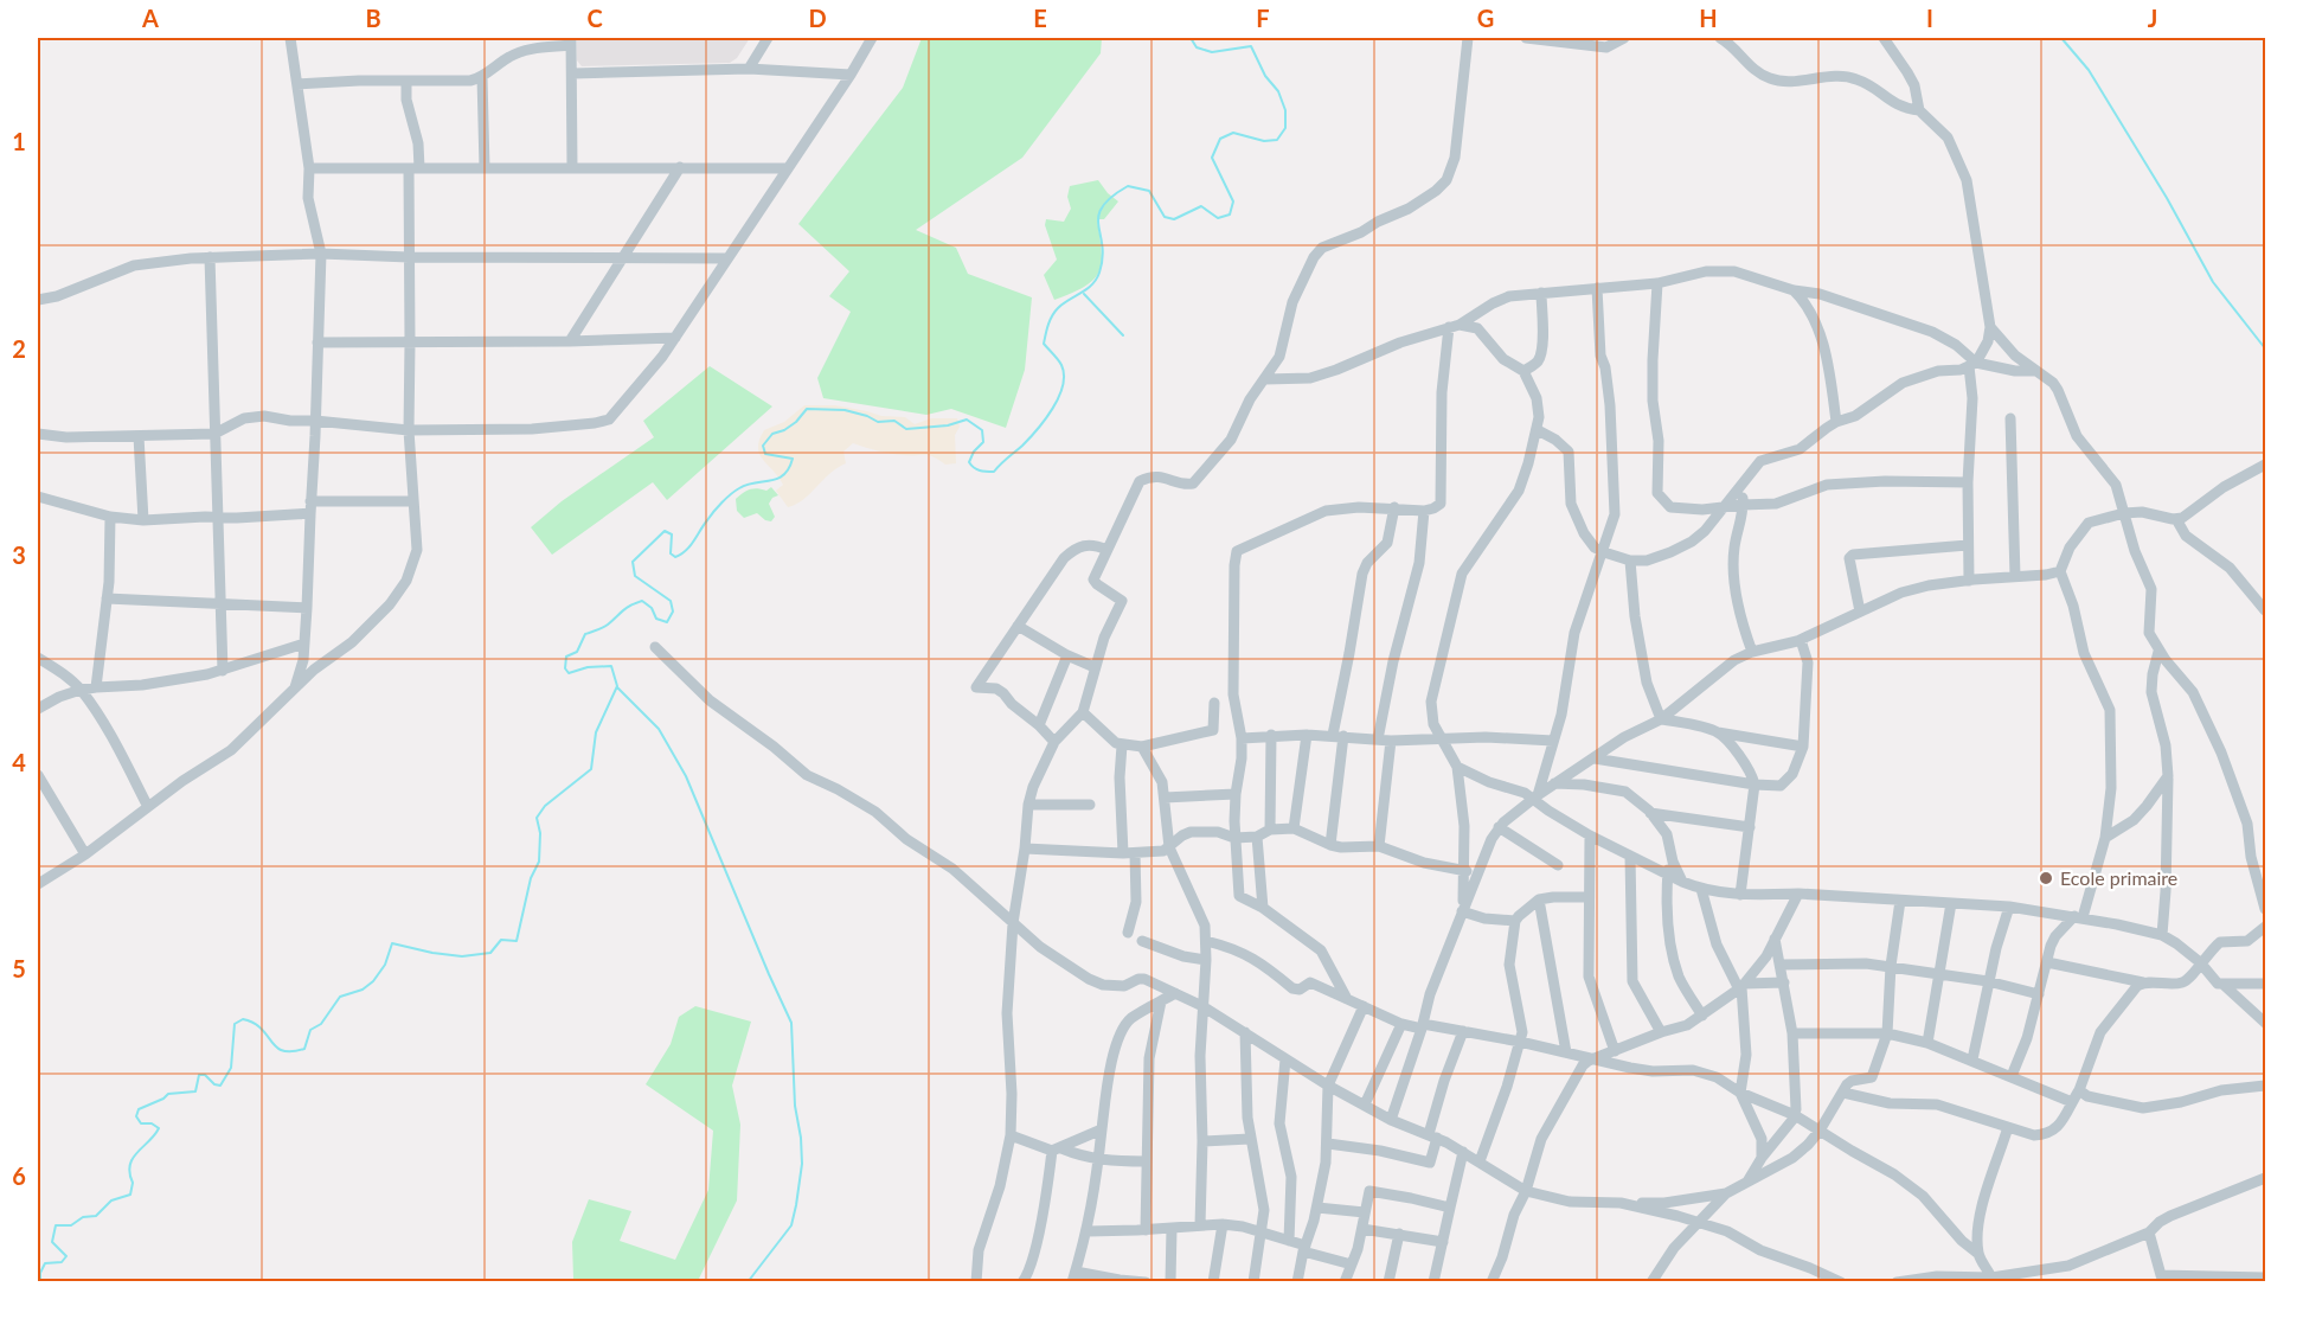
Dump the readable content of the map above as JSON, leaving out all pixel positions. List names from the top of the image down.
{
  "places": ["Ecole primaire"],
  "grid": {
    "columns": [
      "A",
      "B",
      "C",
      "D",
      "E",
      "F",
      "G",
      "H",
      "I",
      "J"
    ],
    "rows": [
      "1",
      "2",
      "3",
      "4",
      "5",
      "6"
    ]
  }
}
